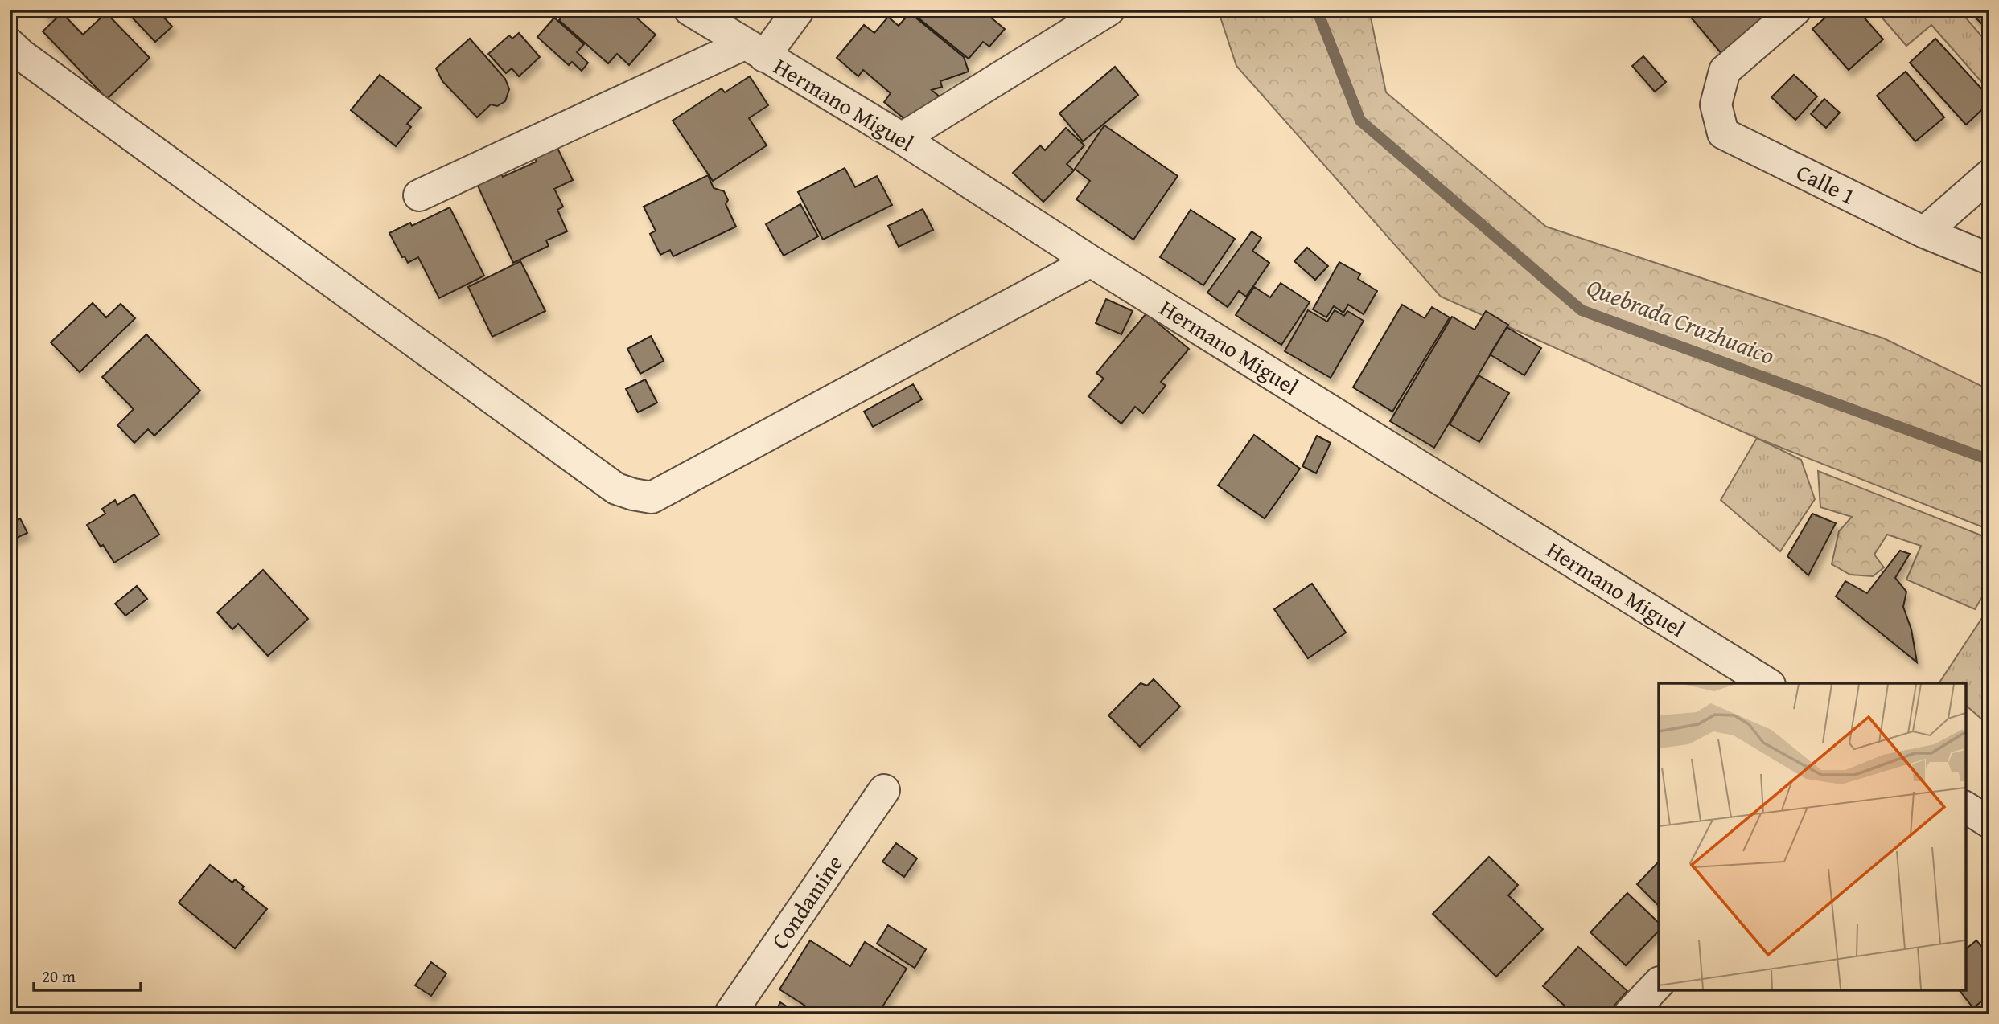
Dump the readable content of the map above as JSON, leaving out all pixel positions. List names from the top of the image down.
{
  "streets": {
    "street": ["Hermano Miguel", "Calle 1", "Condamine"]
  },
  "water": ["Quebrada Cruzhuaico"],
  "scale_bar": "20 m"
}
